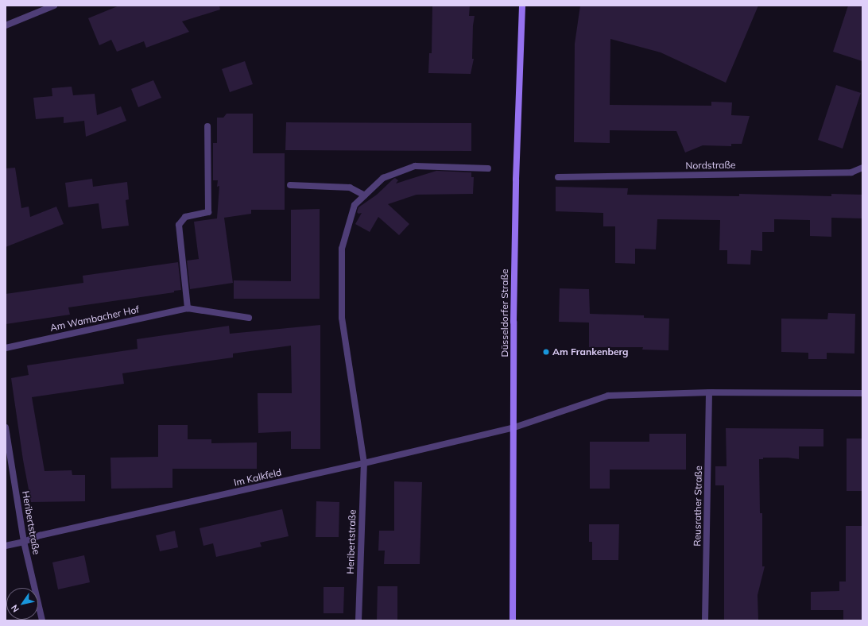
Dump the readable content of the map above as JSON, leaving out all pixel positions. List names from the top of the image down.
{
  "streets": {
    "main road": ["Düsseldorfer Straße"],
    "street": [
      "Nordstraße",
      "Am Wambacher Hof",
      "Im Kalkfeld",
      "Reusrather Straße",
      "Heribertstraße"
    ]
  },
  "crossings": [
    ["Düsseldorfer Straße", "Im Kalkfeld"],
    ["Im Kalkfeld", "Heribertstraße"]
  ],
  "places": ["Am Frankenberg"],
  "north": "bottom left"
}
